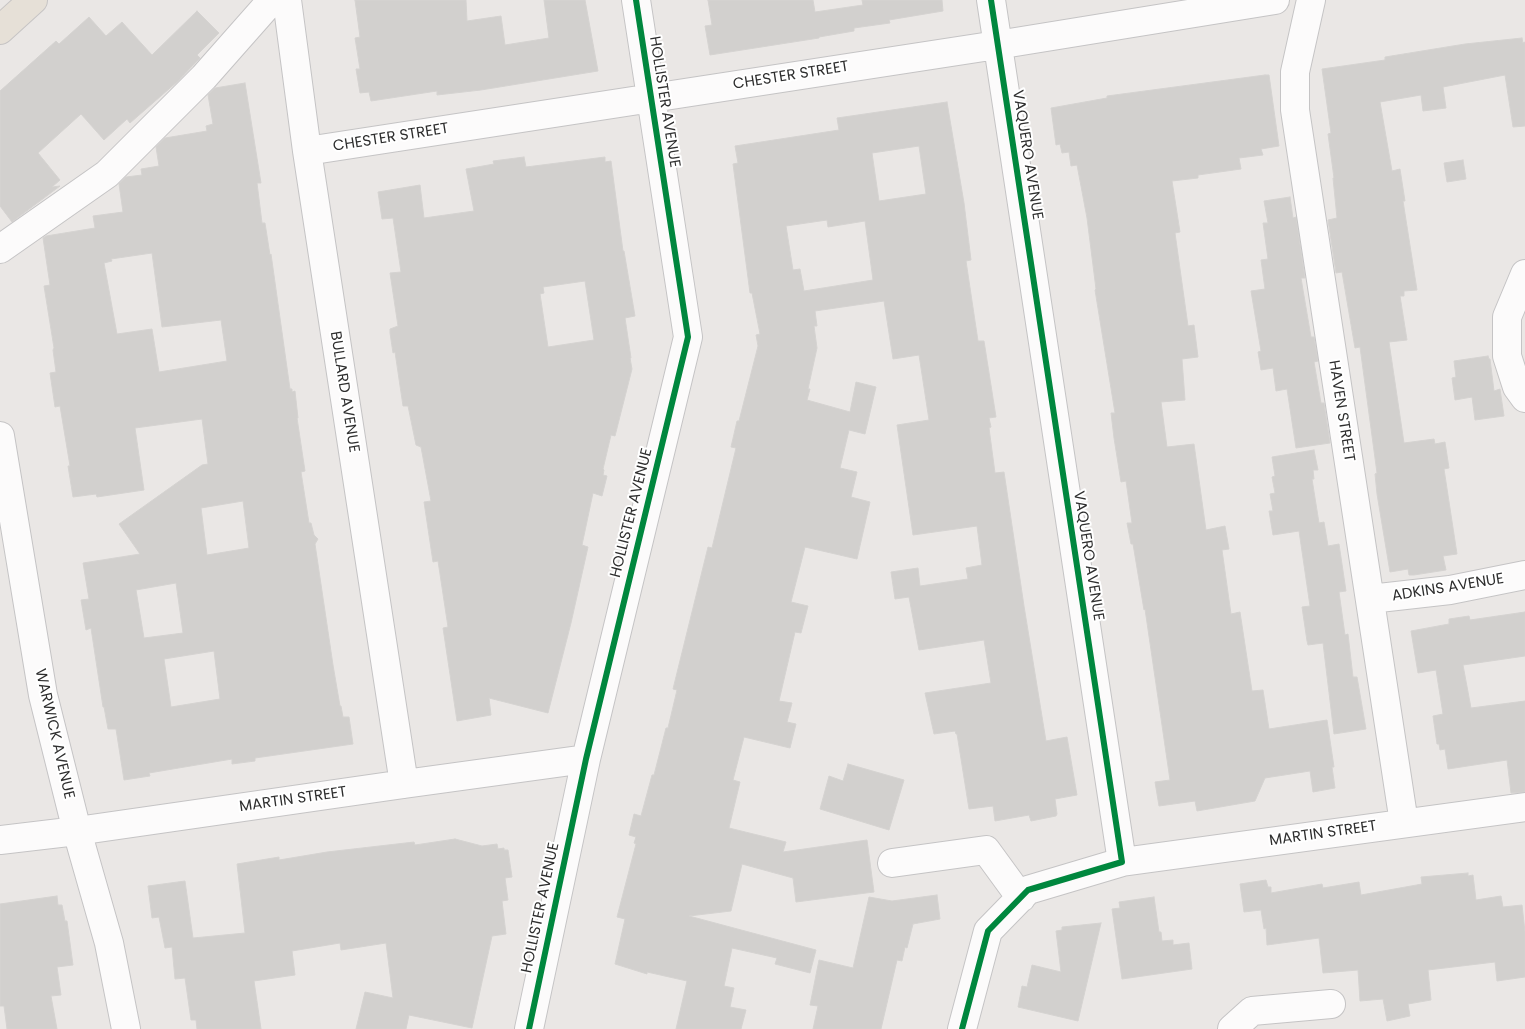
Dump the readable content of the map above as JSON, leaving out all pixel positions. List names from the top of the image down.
{
  "streets": {
    "street": [
      "CHESTER STREET",
      "HOLLISTER AVENUE",
      "VAQUERO AVENUE",
      "BULLARD AVENUE",
      "HAVEN STREET",
      "ADKINS AVENUE",
      "WARWICK AVENUE",
      "MARTIN STREET"
    ]
  },
  "crossings": [
    ["CHESTER STREET", "HOLLISTER AVENUE"],
    ["CHESTER STREET", "VAQUERO AVENUE"],
    ["CHESTER STREET", "BULLARD AVENUE"],
    ["HOLLISTER AVENUE", "MARTIN STREET"],
    ["VAQUERO AVENUE", "MARTIN STREET"],
    ["BULLARD AVENUE", "MARTIN STREET"],
    ["HAVEN STREET", "ADKINS AVENUE"],
    ["HAVEN STREET", "MARTIN STREET"],
    ["WARWICK AVENUE", "MARTIN STREET"]
  ]
}
